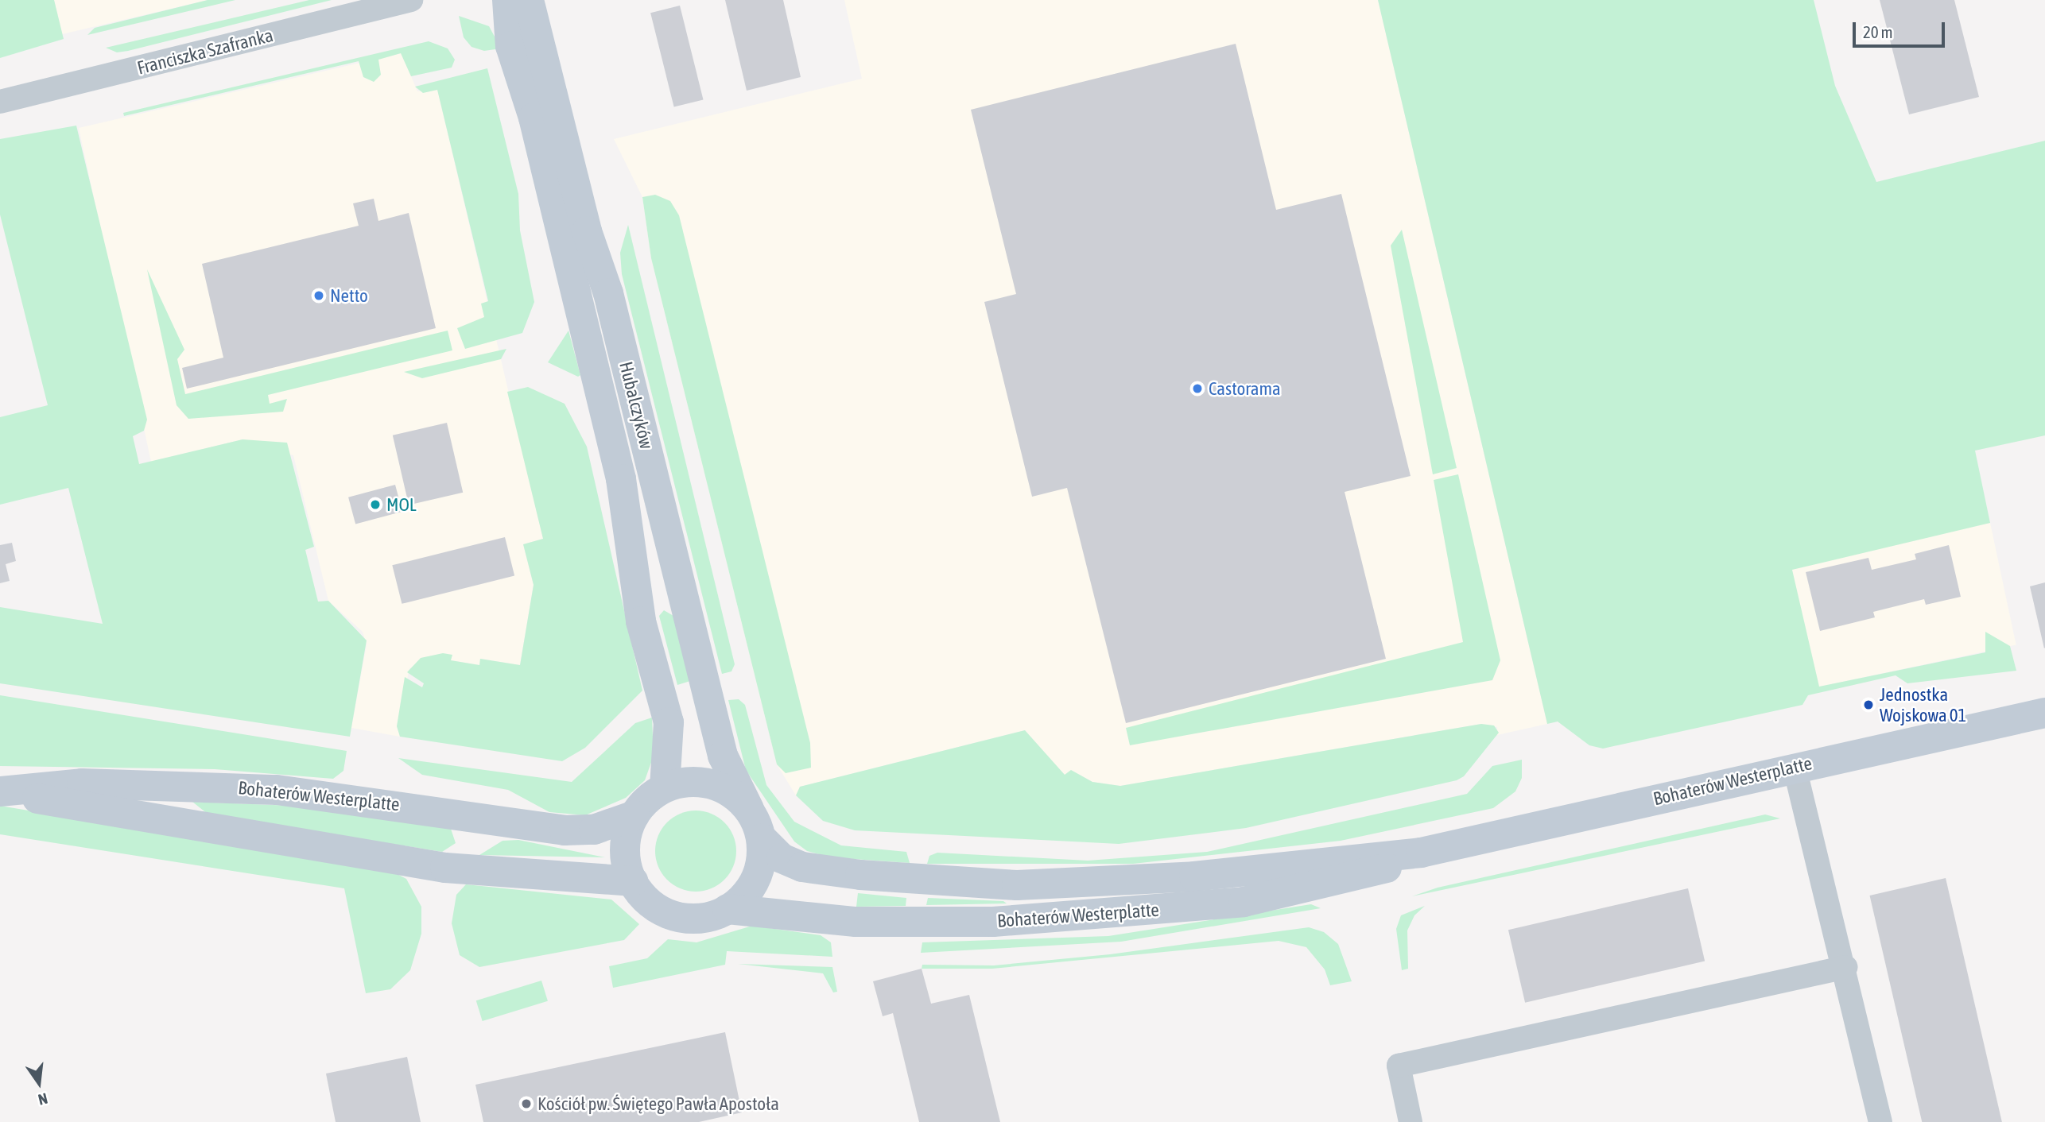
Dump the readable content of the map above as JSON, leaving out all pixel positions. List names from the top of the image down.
{
  "streets": {
    "main road": ["Hubalczyków", "Bohaterów Westerplatte"],
    "street": ["Franciszka Szafranka"]
  },
  "crossings": [
    ["Hubalczyków", "Bohaterów Westerplatte"]
  ],
  "places": [
    "Netto",
    "Castorama",
    "MOL",
    "Jednostka Wojskowa 01",
    "Kościół pw. Świętego Pawła Apostoła"
  ],
  "scale_bar": "20 m",
  "north": "bottom"
}
